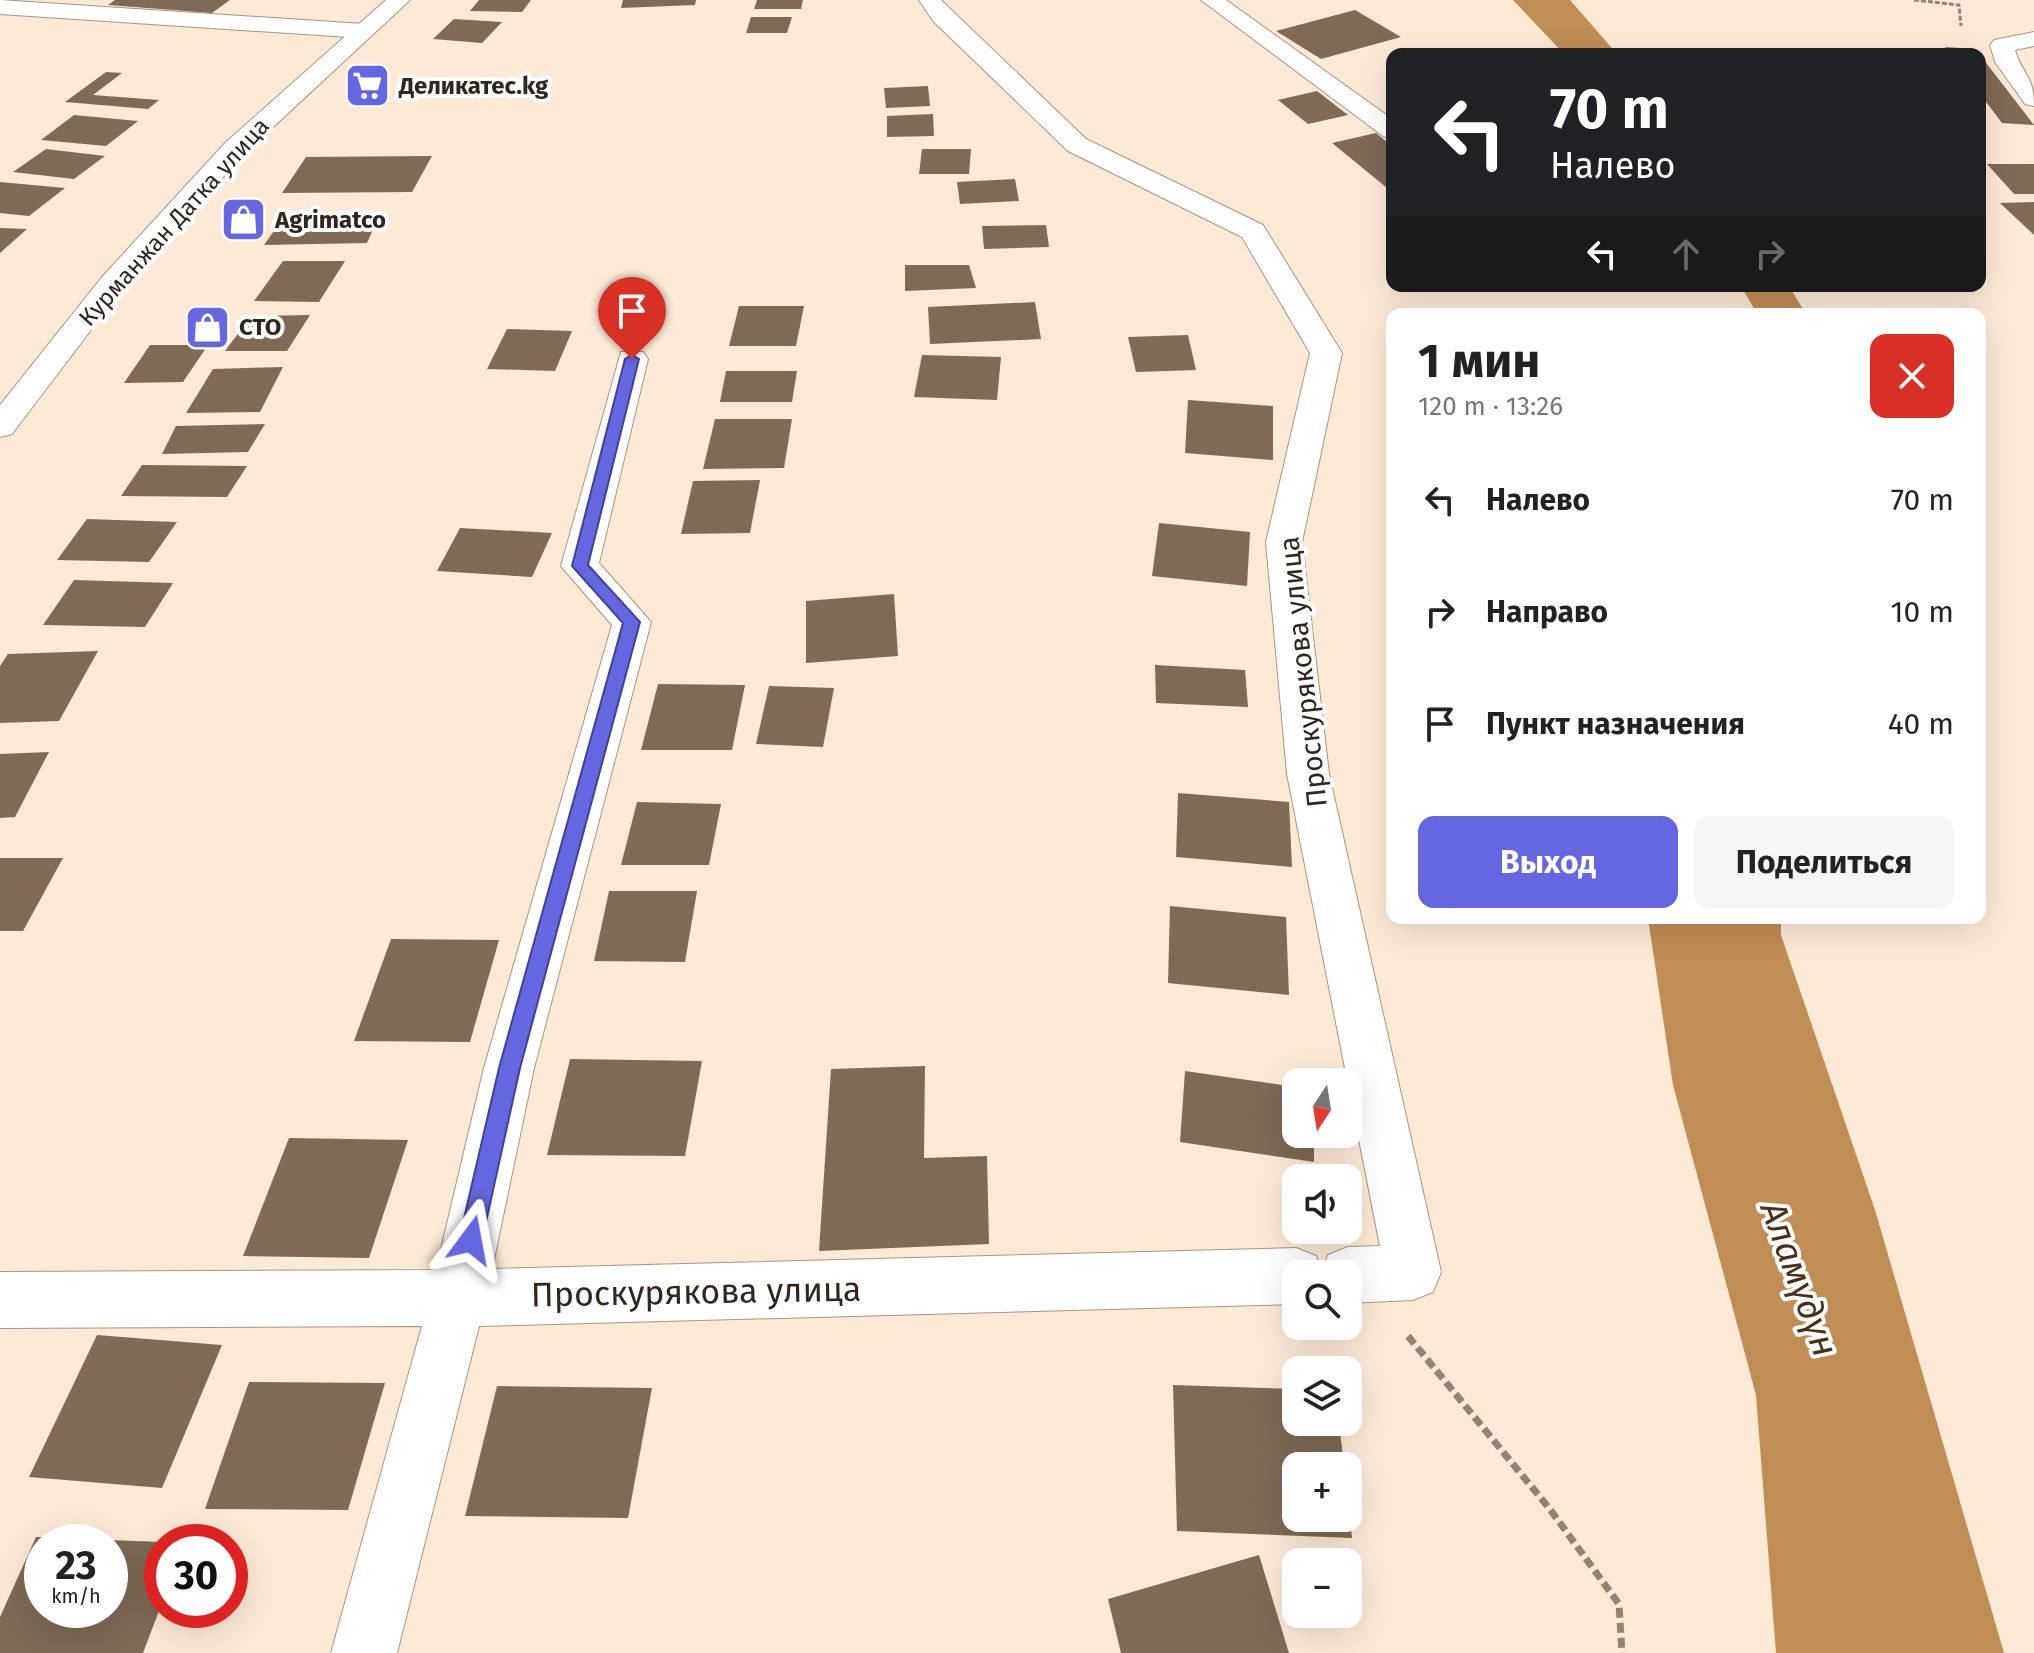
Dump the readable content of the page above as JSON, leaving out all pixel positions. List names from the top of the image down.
{
  "streets": {
    "street": ["Курманжан Датка улица", "Проскурякова улица"]
  },
  "water": ["Аламүдүн"],
  "places": {
    "supermarket": ["Деликатес.kg"],
    "shop": ["Agrimatco", "СТО"]
  },
  "north": "bottom",
  "page": {
    "turn": ["70 m", "Налево"],
    "heading": ["1 мин", "120 m · 13:26"],
    "list": [
      {
        "name": "Налево",
        "value": "70 m"
      },
      {
        "name": "Направо",
        "value": "10 m"
      },
      {
        "name": "Пункт назначения",
        "value": "40 m"
      }
    ],
    "buttons": ["Выход", "Поделиться"],
    "map_buttons": ["+", "−"],
    "speed": "23 km/h",
    "limit": "30"
  }
}
